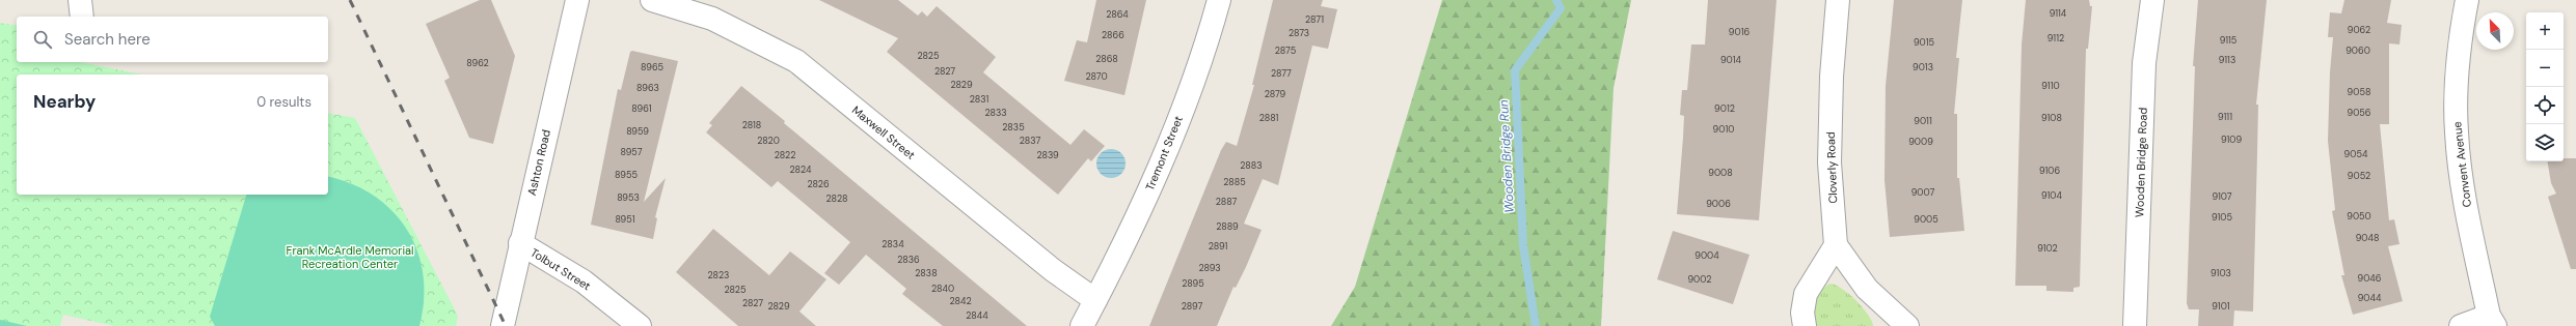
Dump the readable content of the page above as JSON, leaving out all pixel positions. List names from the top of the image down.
{
  "streets": {
    "street": [
      "Maxwell Street",
      "Tremont Street",
      "Ashton Road",
      "Wooden Bridge Road",
      "Convent Avenue",
      "Cloverly Road",
      "Tolbut Street"
    ]
  },
  "crossings": [
    ["Maxwell Street", "Tremont Street"],
    ["Ashton Road", "Tolbut Street"]
  ],
  "water": ["Wooden Bridge Run"],
  "parks": ["Frank McArdle Memorial Recreation Center"],
  "house_numbers": [
    "9114",
    "2864",
    "2871",
    "9062",
    "9016",
    "2873",
    "2866",
    "9112",
    "9115",
    "9015",
    "2875",
    "9060",
    "2825",
    "2868",
    "9014",
    "9113",
    "8962",
    "8965",
    "9013",
    "2827",
    "2877",
    "2870",
    "2829",
    "9110",
    "8963",
    "9058",
    "2879",
    "2831",
    "8961",
    "9012",
    "2833",
    "9056",
    "9111",
    "2881",
    "9108",
    "9011",
    "2818",
    "2835",
    "9010",
    "8959",
    "9109",
    "2820",
    "2837",
    "9009",
    "8957",
    "9054",
    "2822",
    "2839",
    "2883",
    "2824",
    "9106",
    "9008",
    "8955",
    "9052",
    "2885",
    "2826",
    "9007",
    "9104",
    "9107",
    "8953",
    "2828",
    "2887",
    "9006",
    "9050",
    "9105",
    "8951",
    "9005",
    "2889",
    "9048",
    "2834",
    "2891",
    "9102",
    "9004",
    "2836",
    "2893",
    "2838",
    "9103",
    "2823",
    "9046",
    "9002",
    "2895",
    "2840",
    "2825",
    "9044",
    "2842",
    "2827",
    "2829",
    "2897",
    "9101",
    "2844"
  ],
  "north": "top left",
  "page": {
    "map_buttons": ["+", "−"],
    "search": "Search here",
    "heading": ["Nearby", "0 results"]
  }
}
